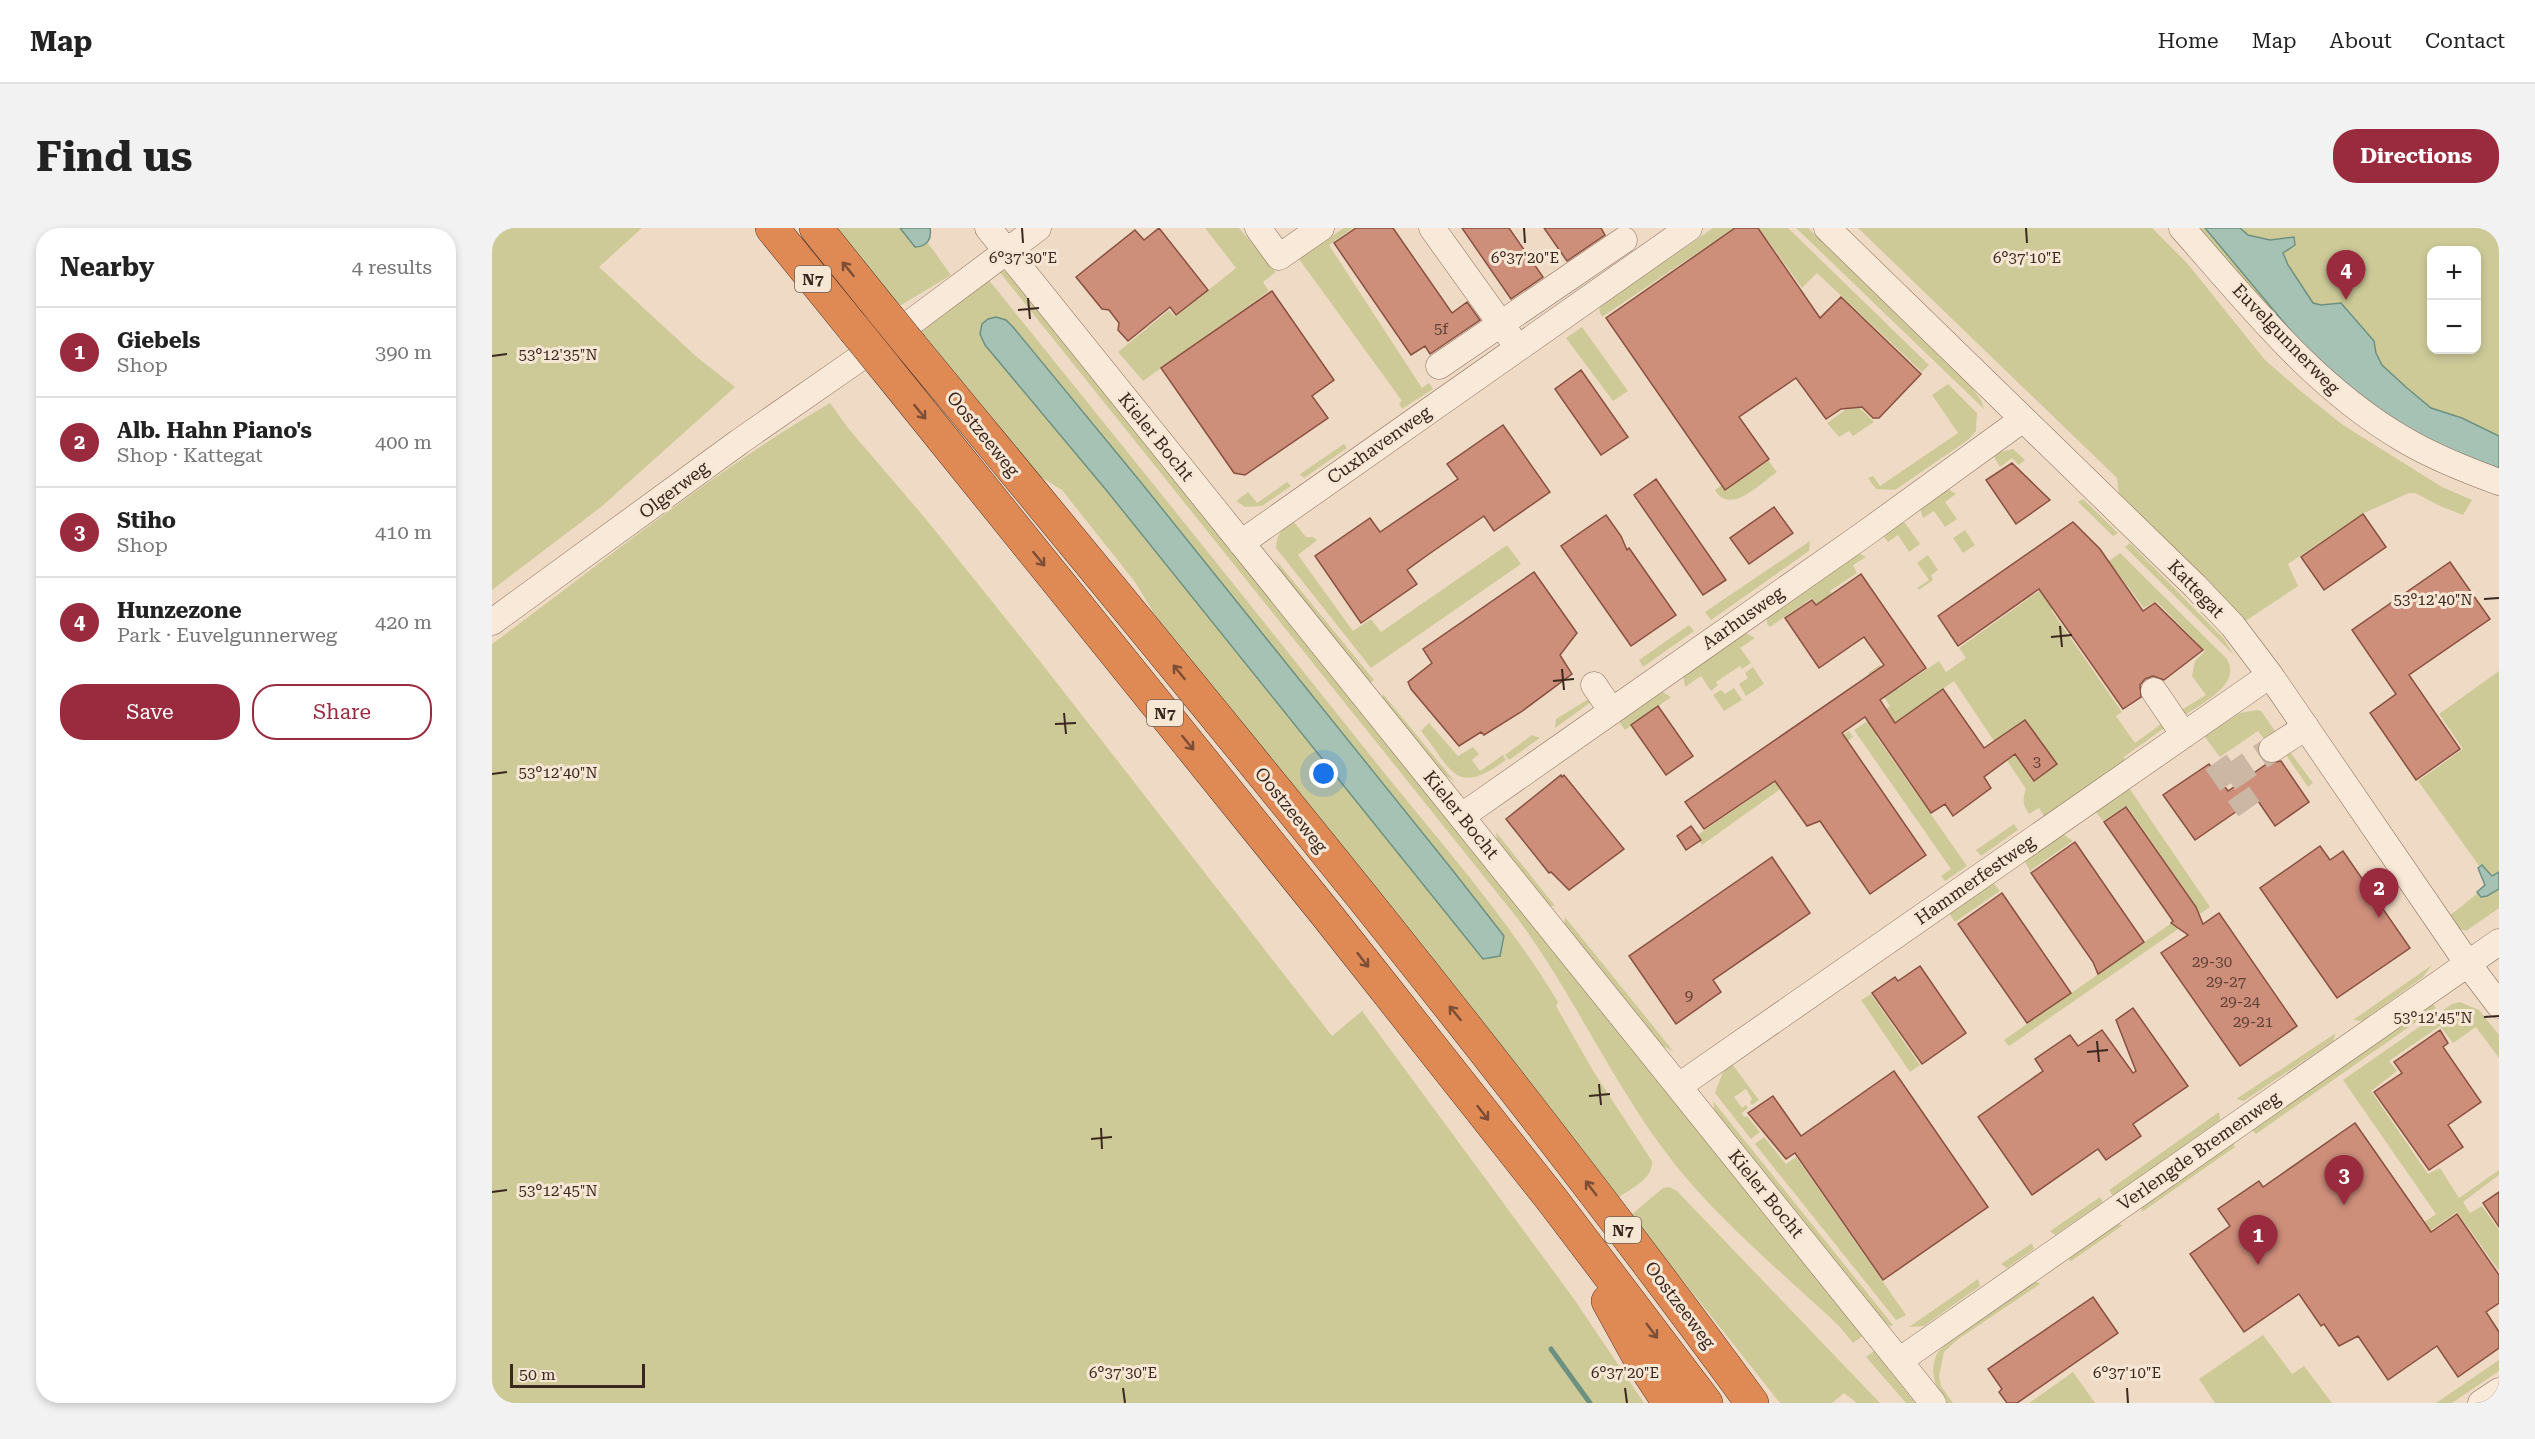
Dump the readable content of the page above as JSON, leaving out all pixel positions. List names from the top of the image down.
{
  "streets": {
    "highway": ["N7", "Oostzeeweg"],
    "street": [
      "Euvelgunnerweg",
      "Kieler Bocht",
      "Cuxhavenweg",
      "Olgerweg",
      "Kattegat",
      "Aarhusweg",
      "Hammerfestweg",
      "Verlengde Bremenweg"
    ]
  },
  "crossings": [
    ["N7", "Oostzeeweg"],
    ["Oostzeeweg", "Olgerweg"],
    ["Kieler Bocht", "Cuxhavenweg"],
    ["Kieler Bocht", "Aarhusweg"],
    ["Kieler Bocht", "Hammerfestweg"],
    ["Kieler Bocht", "Verlengde Bremenweg"],
    ["Kattegat", "Aarhusweg"],
    ["Kattegat", "Hammerfestweg"],
    ["Kattegat", "Verlengde Bremenweg"]
  ],
  "house_numbers": [
    "5f",
    "3",
    "29-30",
    "29-27",
    "9",
    "29-24",
    "29-21"
  ],
  "scale_bar": "50 m",
  "page": {
    "header": "Map",
    "nav": [
      "Home",
      "Map",
      "About",
      "Contact"
    ],
    "buttons": [
      "Directions",
      ["Save", "Share"]
    ],
    "title": "Find us",
    "heading": ["Nearby", "4 results"],
    "map_buttons": ["+", "−"],
    "pins": [
      "4",
      "2",
      "3",
      "1"
    ],
    "list": [
      {
        "mark": "1",
        "name": "Giebels",
        "note": "Shop",
        "value": "390 m"
      },
      {
        "mark": "2",
        "name": "Alb. Hahn Piano's",
        "note": "Shop · Kattegat",
        "value": "400 m"
      },
      {
        "mark": "3",
        "name": "Stiho",
        "note": "Shop",
        "value": "410 m"
      },
      {
        "mark": "4",
        "name": "Hunzezone",
        "note": "Park · Euvelgunnerweg",
        "value": "420 m"
      }
    ],
    "scale": "50 m"
  },
  "coordinates": [
    "6°37'30\"E",
    "6°37'20\"E",
    "6°37'10\"E",
    "53°12'35\"N",
    "53°12'40\"N",
    "53°12'45\"N"
  ]
}
